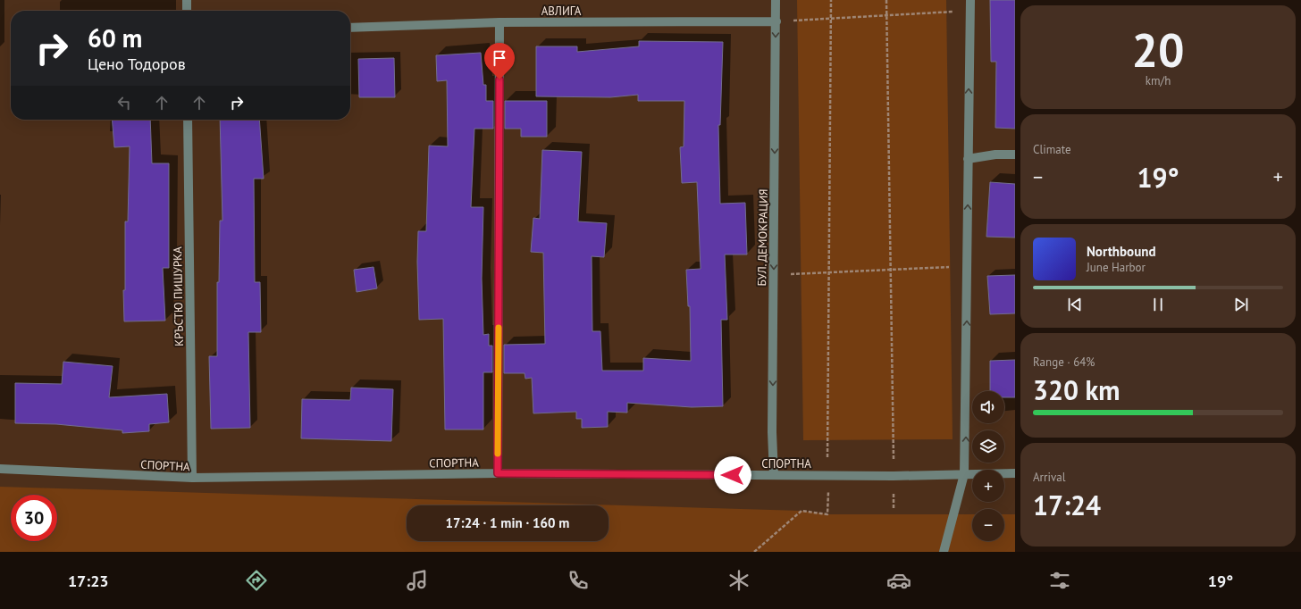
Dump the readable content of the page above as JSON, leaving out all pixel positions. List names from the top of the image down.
{
  "streets": {
    "street": [
      "АВЛИГА",
      "БУЛ. ДЕМОКРАЦИЯ",
      "КРЪСТЮ ПИШУРКА",
      "СПОРТНА"
    ]
  },
  "crossings": [
    ["АВЛИГА", "БУЛ. ДЕМОКРАЦИЯ"],
    ["БУЛ. ДЕМОКРАЦИЯ", "СПОРТНА"],
    ["КРЪСТЮ ПИШУРКА", "СПОРТНА"]
  ],
  "one_way": ["БУЛ. ДЕМОКРАЦИЯ"],
  "page": {
    "tile": [
      ["20", "km/h"],
      "Climate",
      ["Range · 64%", "320 km"],
      ["Arrival", "17:24"]
    ],
    "turn": ["60 m", "Цено Тодоров"],
    "heat": ["−", "19°", "+"],
    "song": ["Northbound", "June Harbor"],
    "map_buttons": ["+", "−"],
    "limit": "30",
    "trip": "17:24 · 1 min · 160 m",
    "tabs": ["17:23", "19°"]
  }
}
